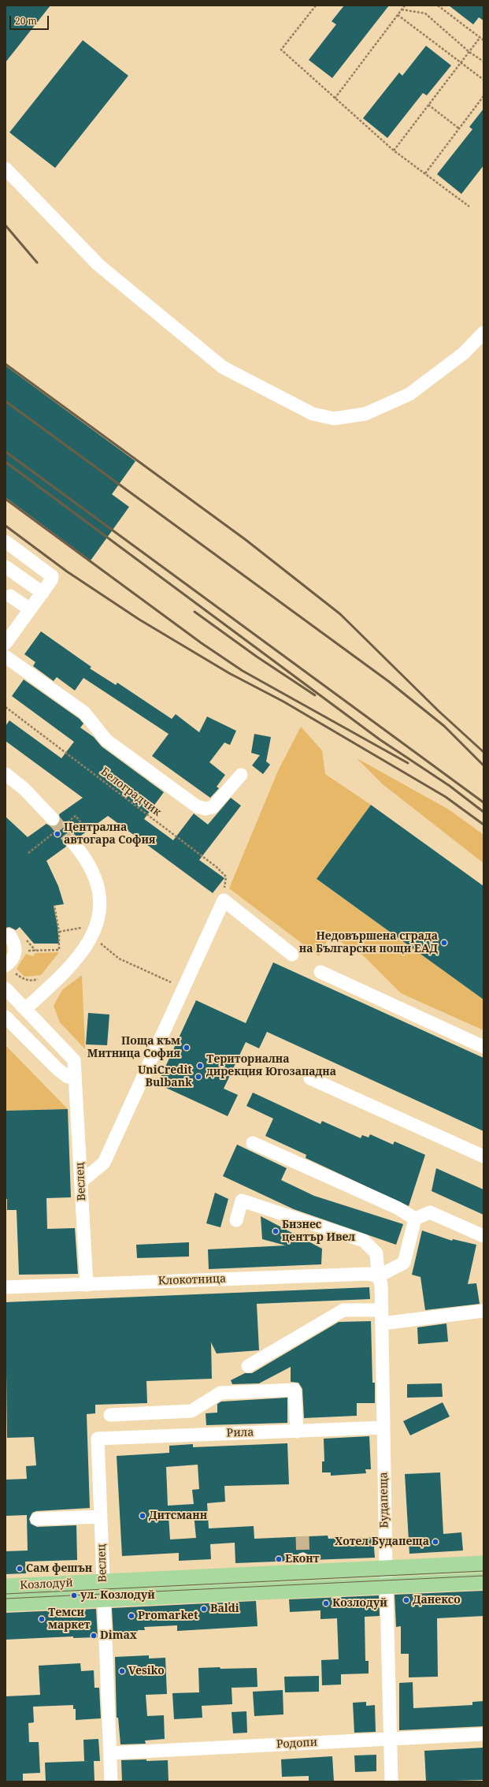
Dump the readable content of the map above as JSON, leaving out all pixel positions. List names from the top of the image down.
{
  "streets": {
    "main road": ["Козлодуй"],
    "street": [
      "Веслец",
      "Клокотница",
      "Рила",
      "Будапеща",
      "Родопи"
    ],
    "path": ["Белоградчик"]
  },
  "crossings": [
    ["Веслец", "Клокотница"],
    ["Веслец", "Рила"],
    ["Веслец", "Козлодуй"],
    ["Веслец", "Родопи"],
    ["Клокотница", "Будапеща"],
    ["Рила", "Будапеща"],
    ["Будапеща", "Козлодуй"],
    ["Будапеща", "Родопи"]
  ],
  "places": [
    "Централна автогара София",
    "Недовършена сграда на Български пощи ЕАД",
    "Поща към Митница София",
    "Териториална дирекция Югозападна",
    "UniCredit Bulbank",
    "Бизнес център Ивел",
    "Дитсманн",
    "Хотел Будапеща",
    "Еконт",
    "Сам фешън",
    "ул. Козлодуй",
    "Данексо",
    "Козлодуй",
    "Baldi",
    "Promarket",
    "Темси маркет",
    "Dimax",
    "Vesiko"
  ],
  "scale_bar": "20 m"
}
